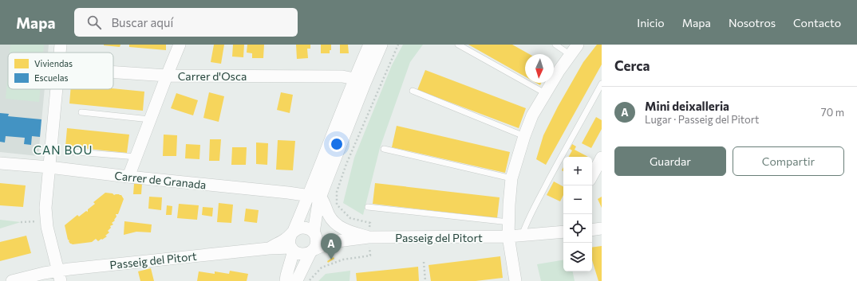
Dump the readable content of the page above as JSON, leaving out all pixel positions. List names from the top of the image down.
{
  "streets": {
    "street": ["Carrer d'Osca", "Carrer de Granada", "Passeig del Pitort"]
  },
  "districts": ["CAN BOU"],
  "legend": ["Viviendas", "Escuelas"],
  "north": "bottom",
  "page": {
    "header": "Mapa",
    "search": "Buscar aquí",
    "nav": [
      "Inicio",
      "Mapa",
      "Nosotros",
      "Contacto"
    ],
    "heading": "Cerca",
    "list": [
      {
        "mark": "A",
        "name": "Mini deixalleria",
        "note": "Lugar · Passeig del Pitort",
        "value": "70 m"
      }
    ],
    "buttons": ["Guardar", "Compartir"],
    "map_buttons": ["+", "−"],
    "pins": "A"
  }
}
